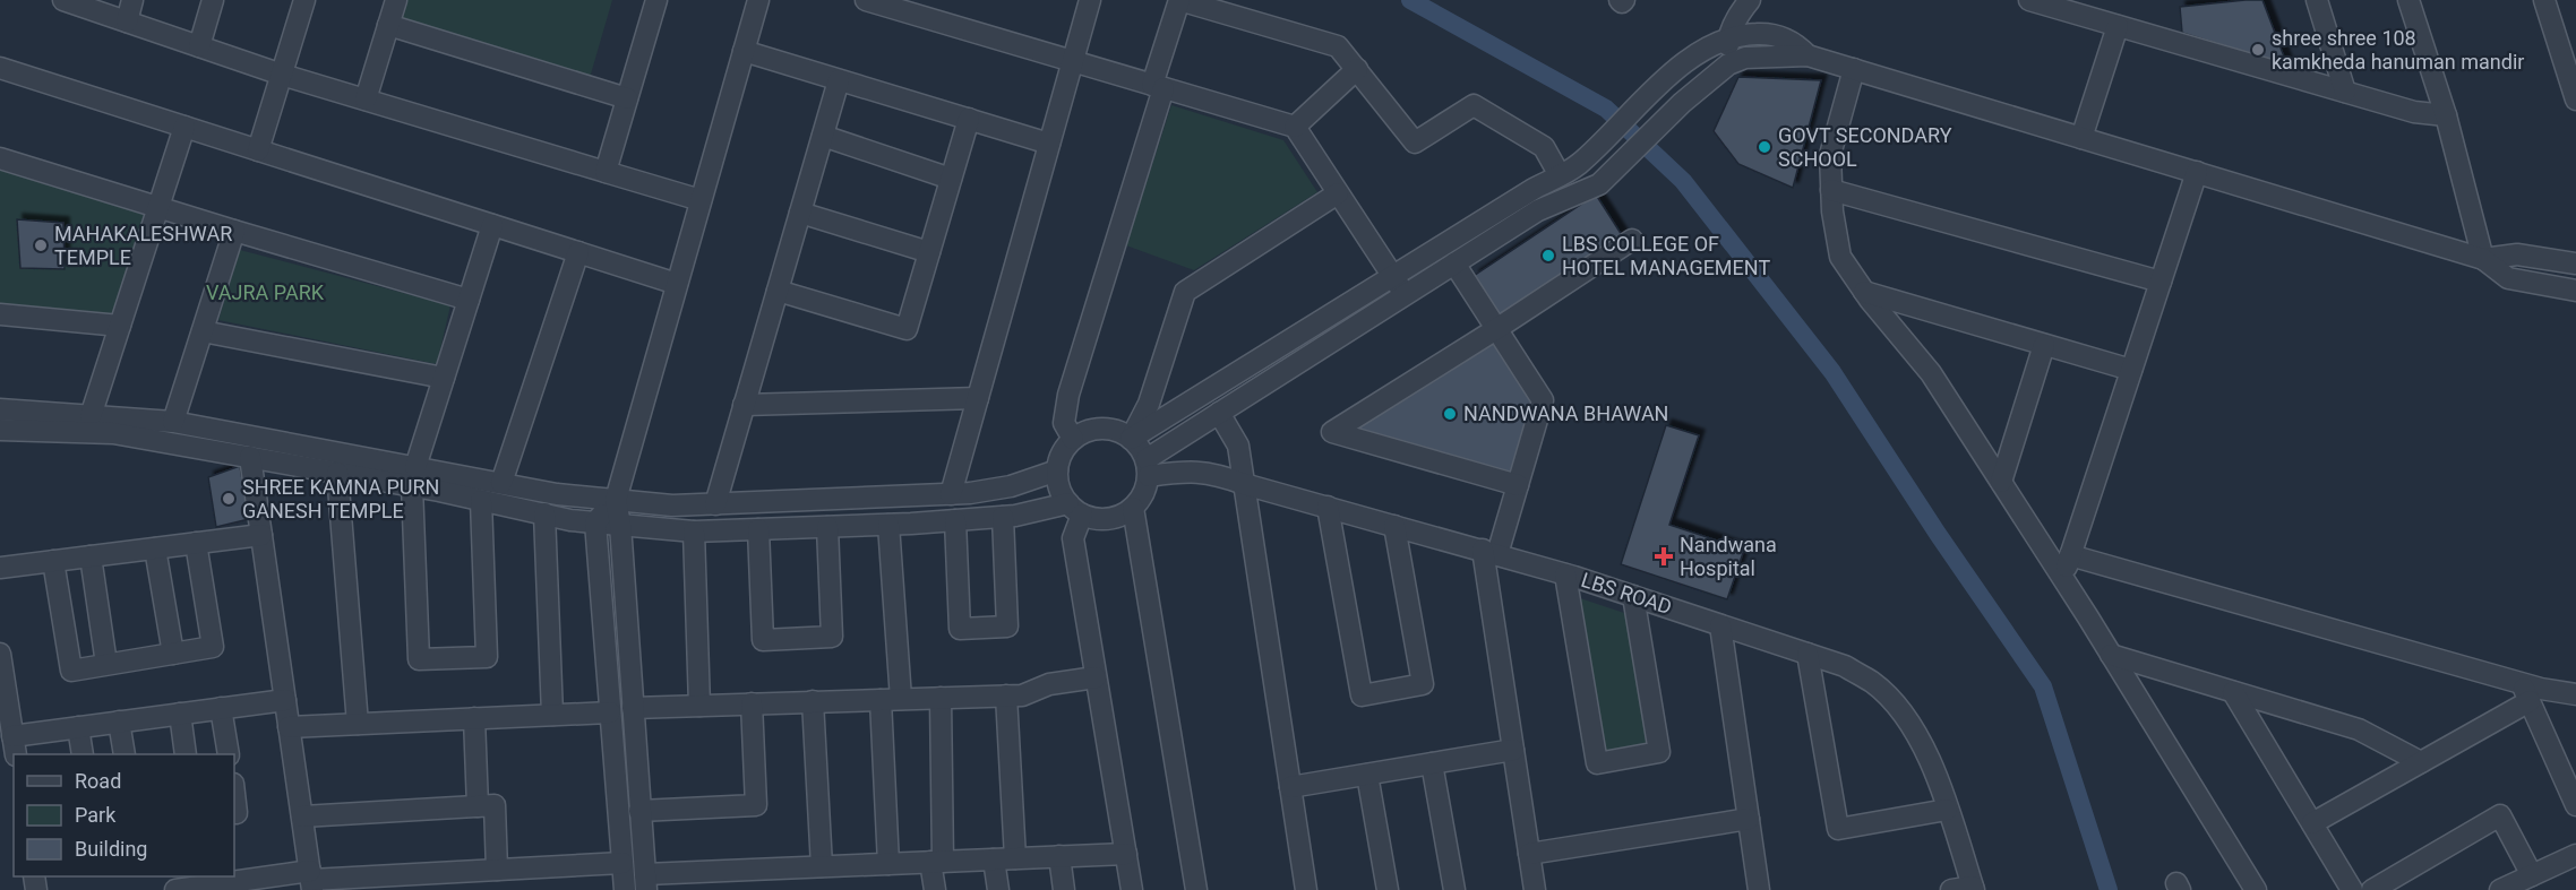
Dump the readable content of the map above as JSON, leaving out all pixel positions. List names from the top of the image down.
{
  "streets": {
    "street": ["LBS ROAD"]
  },
  "parks": ["VAJRA PARK"],
  "places": {
    "other": [
      "shree shree 108 kamkheda hanuman mandir",
      "GOVT SECONDARY SCHOOL",
      "MAHAKALESHWAR TEMPLE",
      "LBS COLLEGE OF HOTEL MANAGEMENT",
      "NANDWANA BHAWAN",
      "SHREE KAMNA PURN GANESH TEMPLE"
    ],
    "health": ["Nandwana Hospital"]
  },
  "legend": ["Road", "Park", "Building"]
}
